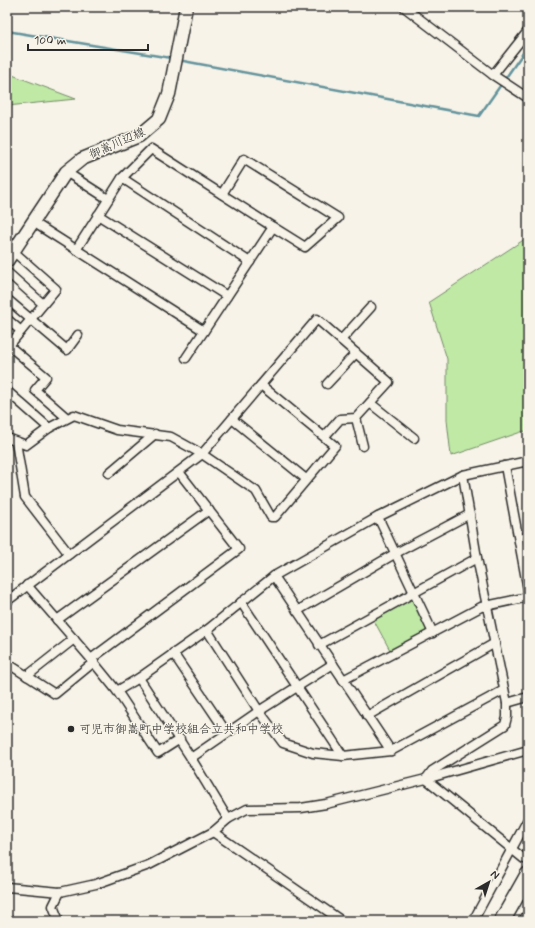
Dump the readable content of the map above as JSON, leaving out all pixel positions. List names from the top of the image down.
{
  "streets": {
    "main road": ["御嵩川辺線"]
  },
  "places": ["可児市御嵩町中学校組合立共和中学校"],
  "scale_bar": "100 m",
  "north": "top right"
}
